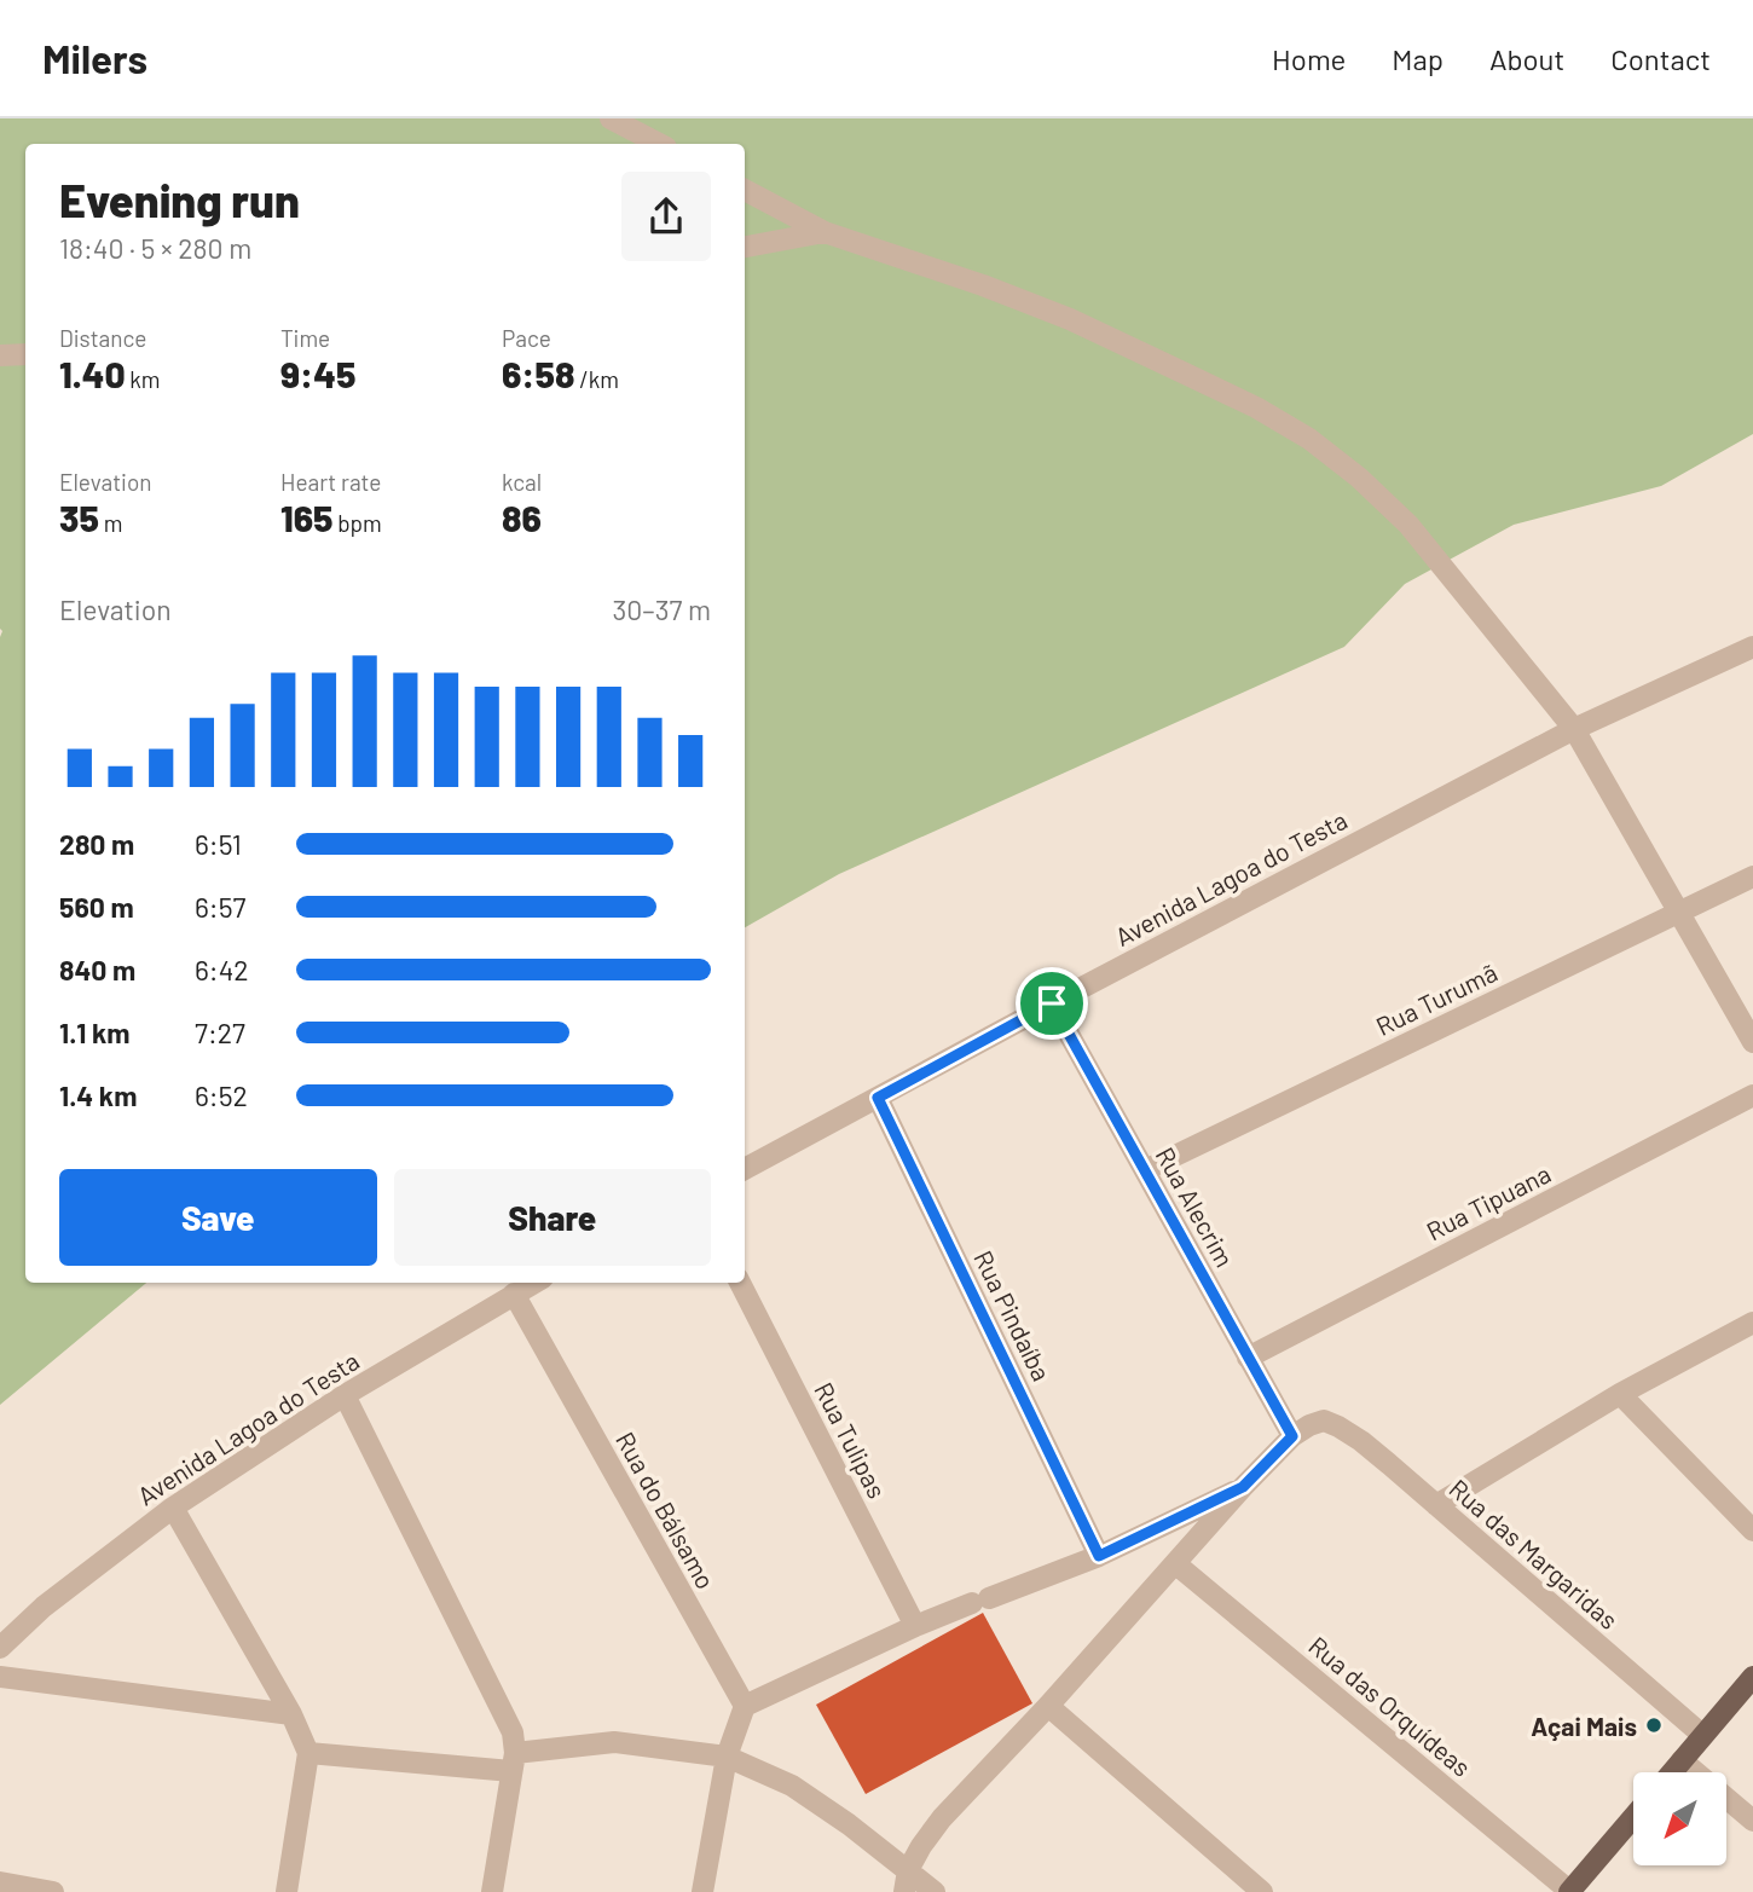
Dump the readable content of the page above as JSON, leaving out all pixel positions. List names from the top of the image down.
{
  "streets": {
    "street": [
      "Avenida Lagoa do Testa",
      "Rua Turumã",
      "Rua Tipuana",
      "Rua Alecrim",
      "Rua Pindaíba",
      "Rua Tulipas",
      "Rua do Bálsamo",
      "Rua das Margaridas",
      "Rua das Orquídeas"
    ]
  },
  "crossings": [
    ["Avenida Lagoa do Testa", "Rua Alecrim"],
    ["Avenida Lagoa do Testa", "Rua Pindaíba"],
    ["Avenida Lagoa do Testa", "Rua do Bálsamo"],
    ["Rua Turumã", "Rua Alecrim"],
    ["Rua Tipuana", "Rua Alecrim"],
    ["Rua Alecrim", "Rua das Margaridas"]
  ],
  "places": ["Açai Mais"],
  "north": "bottom left",
  "page": {
    "header": "Milers",
    "nav": [
      "Home",
      "Map",
      "About",
      "Contact"
    ],
    "heading": ["Evening run", "18:40 · 5 × 280 m"],
    "stats": [
      ["Distance", "1.40 km"],
      ["Time", "9:45"],
      ["Pace", "6:58 /km"],
      ["Elevation", "35 m"],
      ["Heart rate", "165 bpm"],
      ["kcal", "86"]
    ],
    "chart": ["Elevation", "30–37 m"],
    "list": [
      {
        "name": "280 m",
        "note": "6:51"
      },
      {
        "name": "560 m",
        "note": "6:57"
      },
      {
        "name": "840 m",
        "note": "6:42"
      },
      {
        "name": "1.1 km",
        "note": "7:27"
      },
      {
        "name": "1.4 km",
        "note": "6:52"
      }
    ],
    "buttons": ["Save", "Share"]
  }
}
